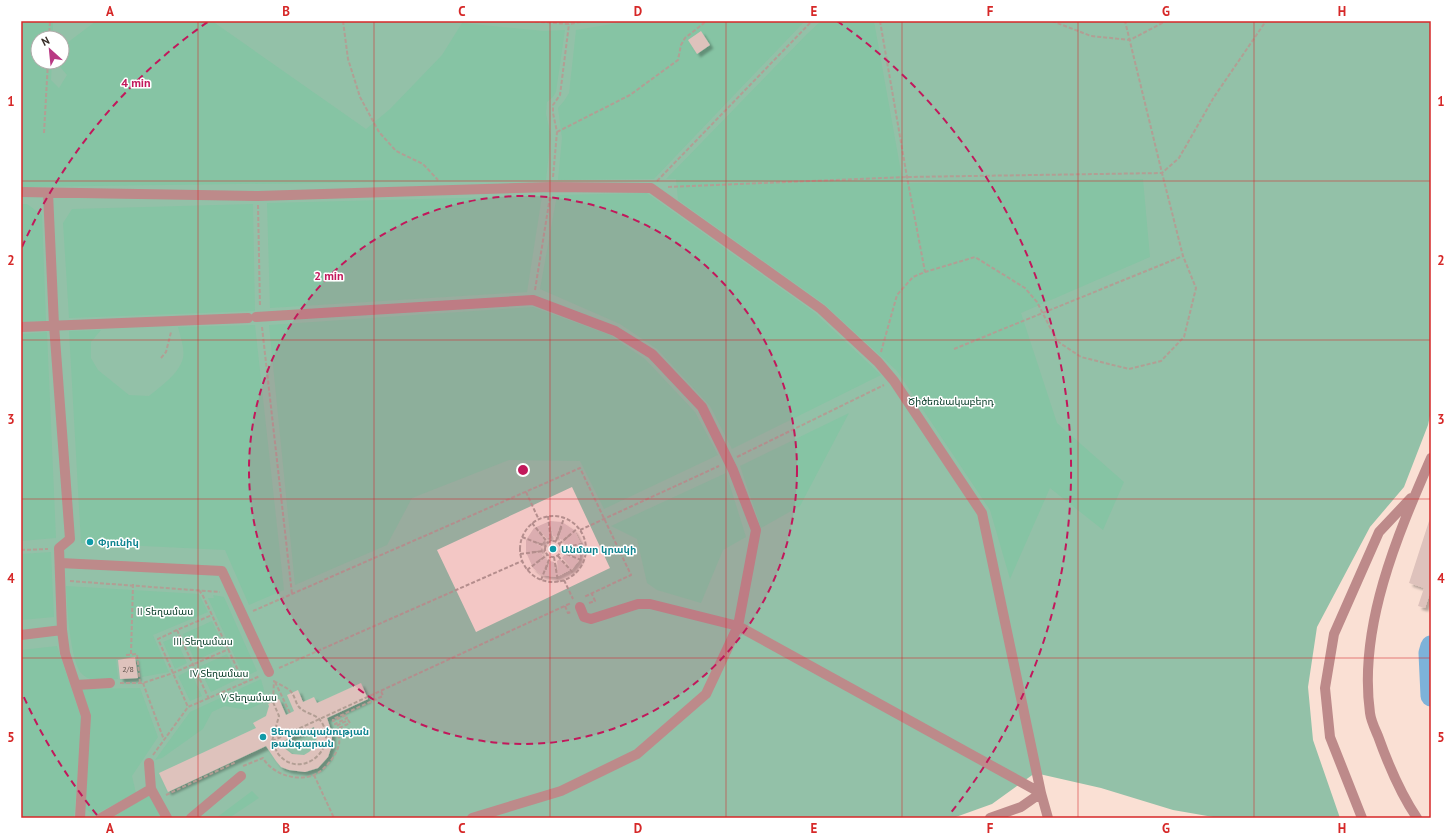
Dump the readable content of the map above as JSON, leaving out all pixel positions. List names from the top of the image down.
{
  "parks": [
    "Ծիծեռնակաբերդ",
    "II Տեղամաս",
    "III Տեղամաս",
    "IV Տեղամաս",
    "V Տեղամաս"
  ],
  "places": ["Փյունիկ", "Անմար կրակի", "Ցեղասպանության թանգարան"],
  "house_numbers": ["2/8"],
  "north": "top left",
  "grid": {
    "columns": [
      "A",
      "B",
      "C",
      "D",
      "E",
      "F",
      "G",
      "H"
    ],
    "rows": [
      "1",
      "2",
      "3",
      "4",
      "5"
    ]
  },
  "rings": ["4 min", "2 min"]
}
